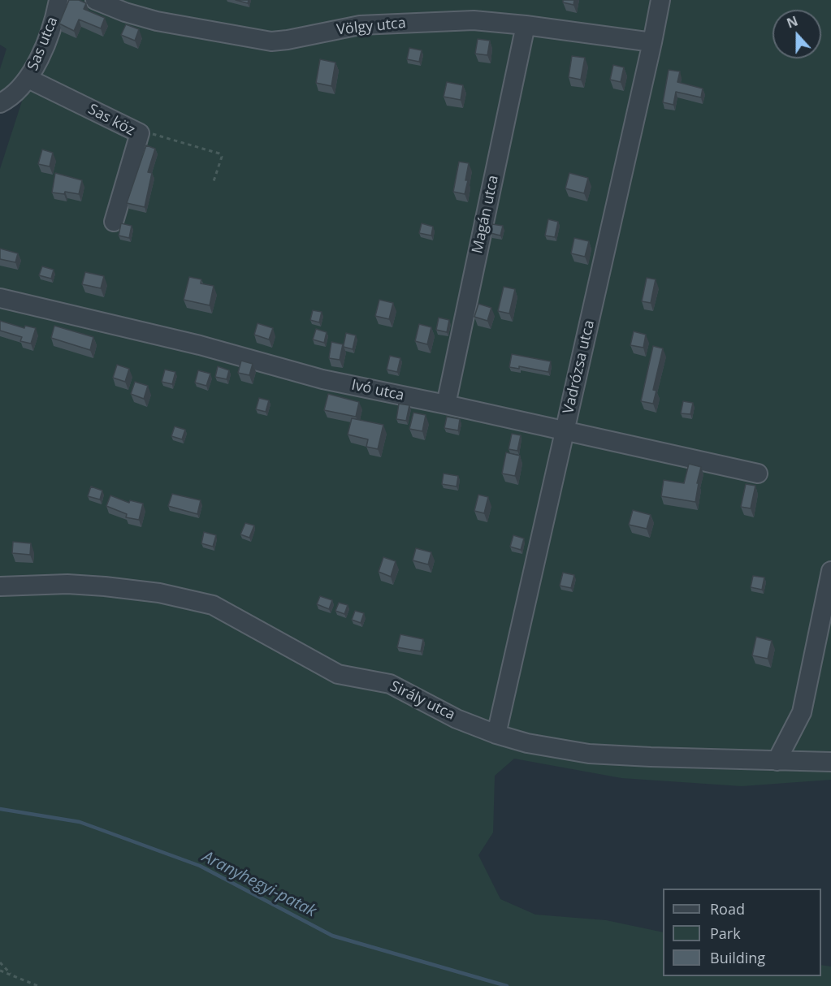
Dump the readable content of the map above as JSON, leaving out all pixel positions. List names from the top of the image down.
{
  "streets": {
    "street": [
      "Völgy utca",
      "Sas utca",
      "Sas köz",
      "Magán utca",
      "Vadrózsa utca",
      "Ivó utca",
      "Sirály utca"
    ]
  },
  "crossings": [
    ["Völgy utca", "Magán utca"],
    ["Völgy utca", "Vadrózsa utca"],
    ["Sas utca", "Sas köz"],
    ["Magán utca", "Ivó utca"],
    ["Vadrózsa utca", "Ivó utca"],
    ["Vadrózsa utca", "Sirály utca"]
  ],
  "water": ["Aranyhegyi-patak"],
  "legend": ["Road", "Park", "Building"],
  "north": "top"
}
